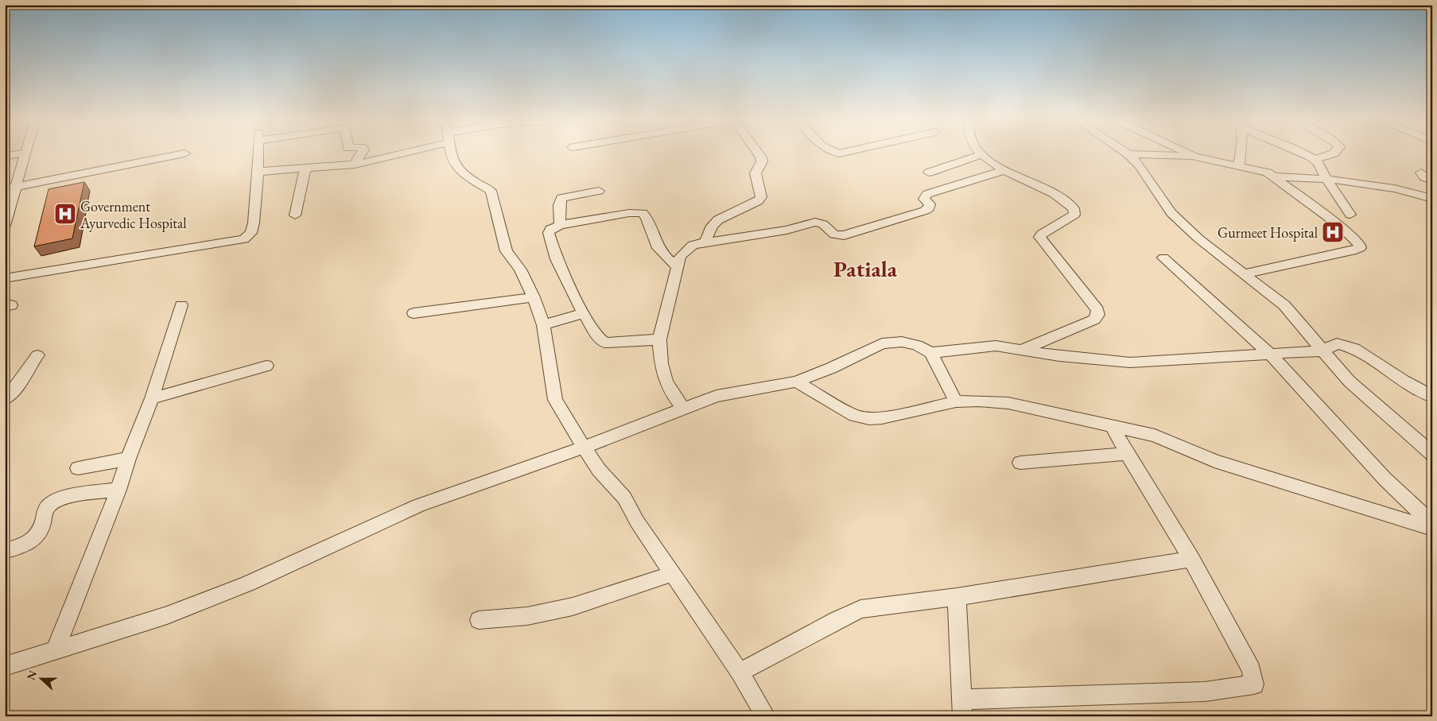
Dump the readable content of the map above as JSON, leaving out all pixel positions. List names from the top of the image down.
{
  "districts": ["Patiala"],
  "places": {
    "hospital": ["Government Ayurvedic Hospital", "Gurmeet Hospital"]
  },
  "north": "left"
}
